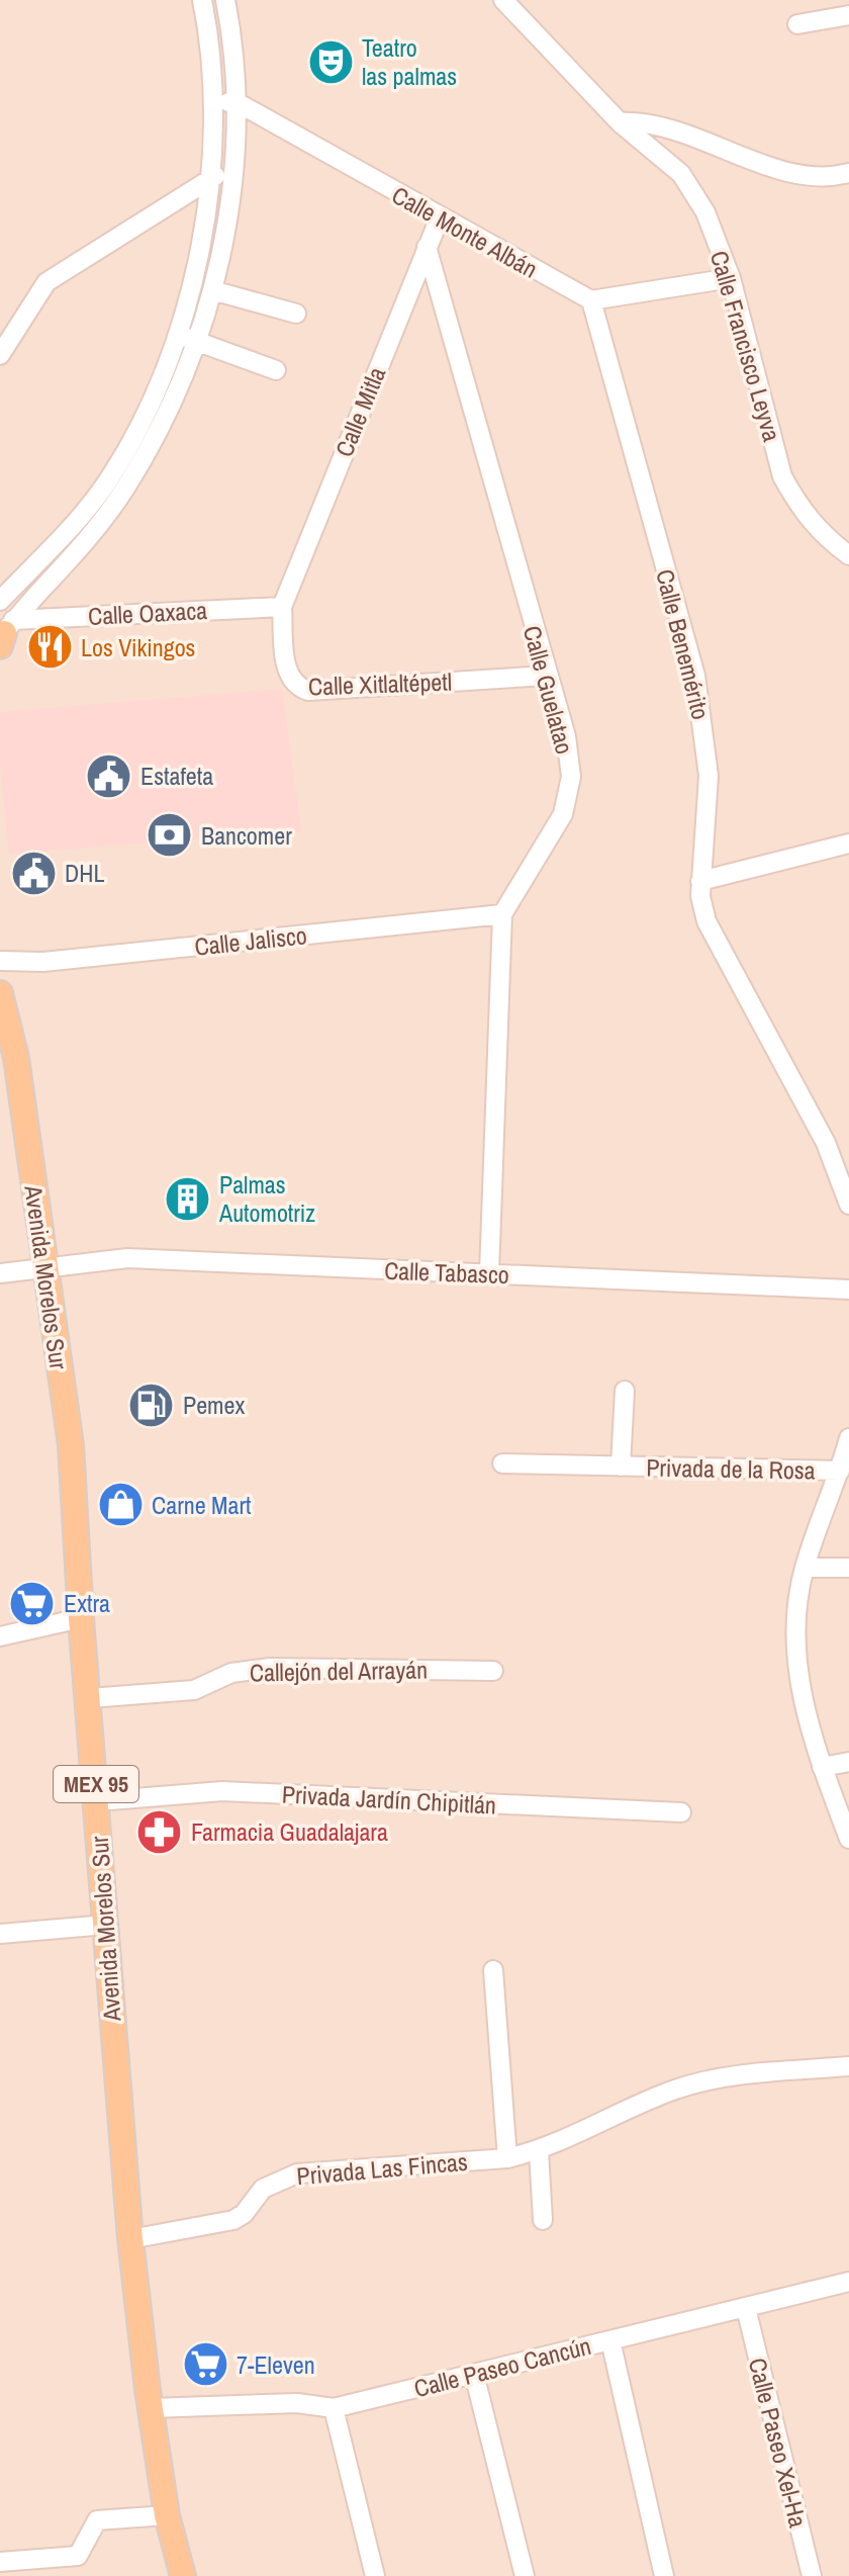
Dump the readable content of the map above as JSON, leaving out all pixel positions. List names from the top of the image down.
{
  "streets": {
    "main road": ["Avenida Morelos Sur", "MEX 95"],
    "street": [
      "Calle Monte Albán",
      "Calle Francisco Leyva",
      "Calle Mitla",
      "Calle Oaxaca",
      "Calle Benemérito",
      "Calle Xitlaltépetl",
      "Calle Guelatao",
      "Calle Jalisco",
      "Calle Tabasco",
      "Privada de la Rosa",
      "Callejón del Arrayán",
      "Privada Jardín Chipitlán",
      "Privada Las Fincas",
      "Calle Paseo Cancún",
      "Calle Paseo Xel-Ha"
    ]
  },
  "crossings": [
    ["Calle Monte Albán", "Calle Mitla"],
    ["Calle Monte Albán", "Calle Benemérito"],
    ["Calle Mitla", "Calle Oaxaca"],
    ["Calle Mitla", "Calle Xitlaltépetl"],
    ["Calle Mitla", "Calle Guelatao"],
    ["Calle Oaxaca", "Calle Xitlaltépetl"],
    ["Calle Xitlaltépetl", "Calle Guelatao"],
    ["Calle Guelatao", "Calle Jalisco"],
    ["Calle Guelatao", "Calle Tabasco"],
    ["Calle Tabasco", "Avenida Morelos Sur"],
    ["Avenida Morelos Sur", "Callejón del Arrayán"],
    ["Avenida Morelos Sur", "Privada Jardín Chipitlán"],
    ["Avenida Morelos Sur", "Privada Las Fincas"],
    ["Avenida Morelos Sur", "Calle Paseo Cancún"],
    ["Calle Paseo Cancún", "Calle Paseo Xel-Ha"]
  ],
  "places": {
    "theatre": ["Teatro las palmas"],
    "restaurant": ["Los Vikingos"],
    "public building": ["Estafeta", "DHL"],
    "bank": ["Bancomer"],
    "building": ["Palmas Automotriz"],
    "fuel station": ["Pemex"],
    "shop": ["Carne Mart"],
    "supermarket": ["Extra", "7-Eleven"],
    "pharmacy": ["Farmacia Guadalajara"]
  }
}
